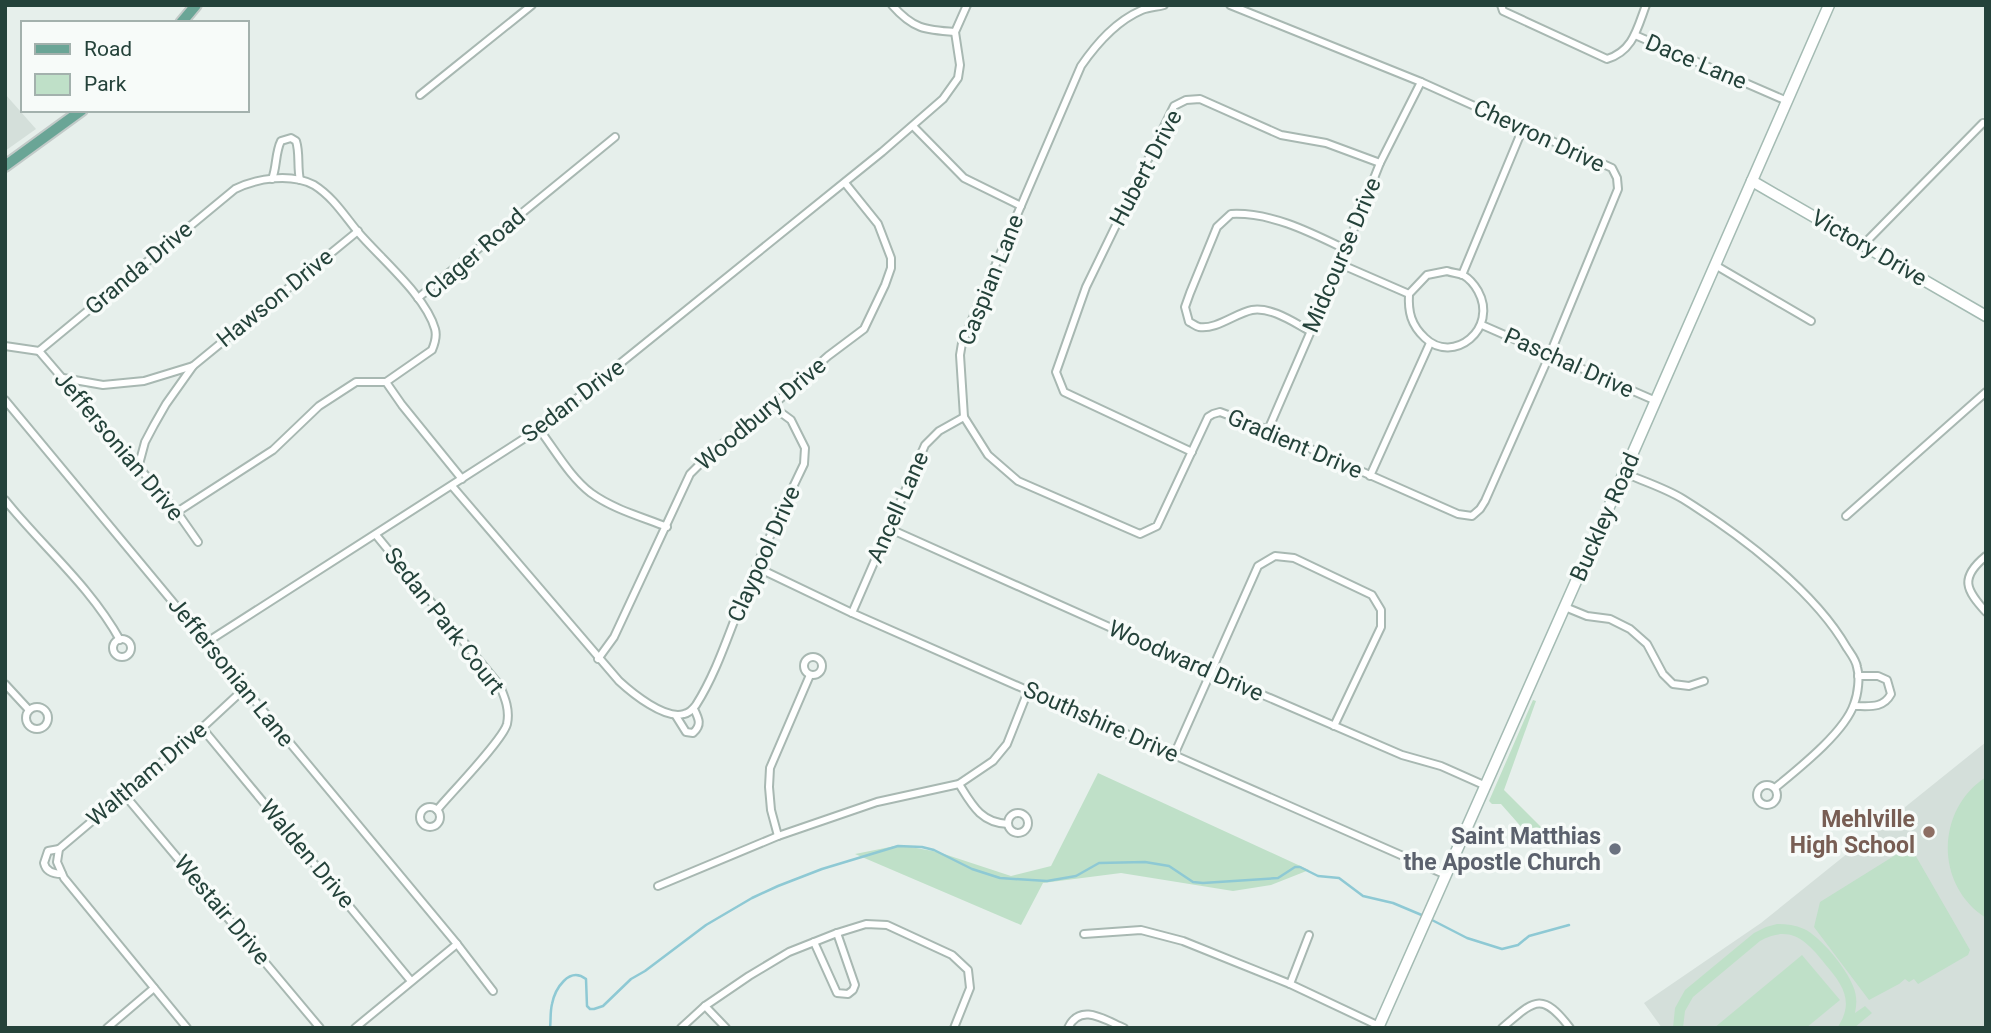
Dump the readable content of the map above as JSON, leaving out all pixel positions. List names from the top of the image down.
{
  "streets": {
    "street": [
      "Dace Lane",
      "Chevron Drive",
      "Hubert Drive",
      "Victory Drive",
      "Clager Road",
      "Midcourse Drive",
      "Granda Drive",
      "Caspian Lane",
      "Hawson Drive",
      "Paschal Drive",
      "Sedan Drive",
      "Woodbury Drive",
      "Gradient Drive",
      "Jeffersonian Drive",
      "Ancell Lane",
      "Buckley Road",
      "Claypool Drive",
      "Sedan Park Court",
      "Woodward Drive",
      "Jeffersonian Lane",
      "Southshire Drive",
      "Waltham Drive",
      "Walden Drive",
      "Westair Drive"
    ]
  },
  "crossings": [
    ["Dace Lane", "Buckley Road"],
    ["Chevron Drive", "Midcourse Drive"],
    ["Chevron Drive", "Paschal Drive"],
    ["Chevron Drive", "Gradient Drive"],
    ["Hubert Drive", "Midcourse Drive"],
    ["Hubert Drive", "Gradient Drive"],
    ["Victory Drive", "Buckley Road"],
    ["Clager Road", "Granda Drive"],
    ["Midcourse Drive", "Gradient Drive"],
    ["Granda Drive", "Hawson Drive"],
    ["Granda Drive", "Jeffersonian Drive"],
    ["Caspian Lane", "Gradient Drive"],
    ["Caspian Lane", "Ancell Lane"],
    ["Hawson Drive", "Jeffersonian Drive"],
    ["Paschal Drive", "Buckley Road"],
    ["Sedan Drive", "Woodbury Drive"],
    ["Sedan Drive", "Claypool Drive"],
    ["Sedan Drive", "Sedan Park Court"],
    ["Sedan Drive", "Jeffersonian Lane"],
    ["Woodbury Drive", "Claypool Drive"],
    ["Ancell Lane", "Woodward Drive"],
    ["Ancell Lane", "Southshire Drive"],
    ["Buckley Road", "Woodward Drive"],
    ["Buckley Road", "Southshire Drive"],
    ["Claypool Drive", "Southshire Drive"],
    ["Jeffersonian Lane", "Waltham Drive"],
    ["Waltham Drive", "Walden Drive"],
    ["Waltham Drive", "Westair Drive"]
  ],
  "places": ["Mehlville High School", "Saint Matthias the Apostle Church"],
  "legend": ["Road", "Park"]
}
